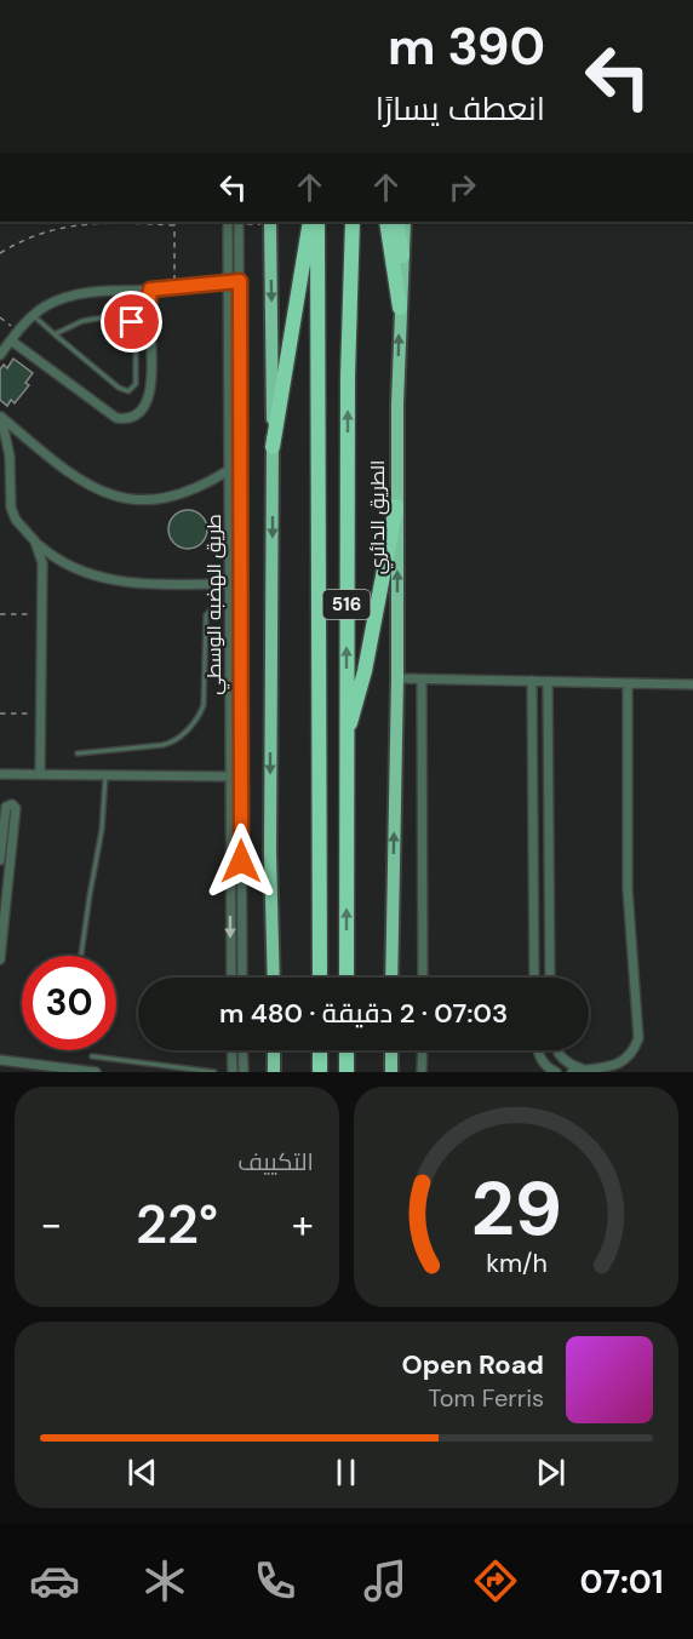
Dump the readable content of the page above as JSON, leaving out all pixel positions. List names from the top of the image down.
{
  "streets": {
    "highway": ["الطريق الدائري", "516"],
    "street": ["طريق الهضبه الوسطي"]
  },
  "crossings": [
    ["الطريق الدائري", "516"]
  ],
  "page": {
    "turn": ["390 m", "انعطف يسارًا"],
    "limit": "30",
    "trip": "07:03 · 2 دقيقة · 480 m",
    "tile": "التكييف",
    "heat": ["−", "22°", "+"],
    "song": ["Open Road", "Tom Ferris"],
    "tabs": "07:01",
    "gauge": ["29", "km/h"]
  }
}
